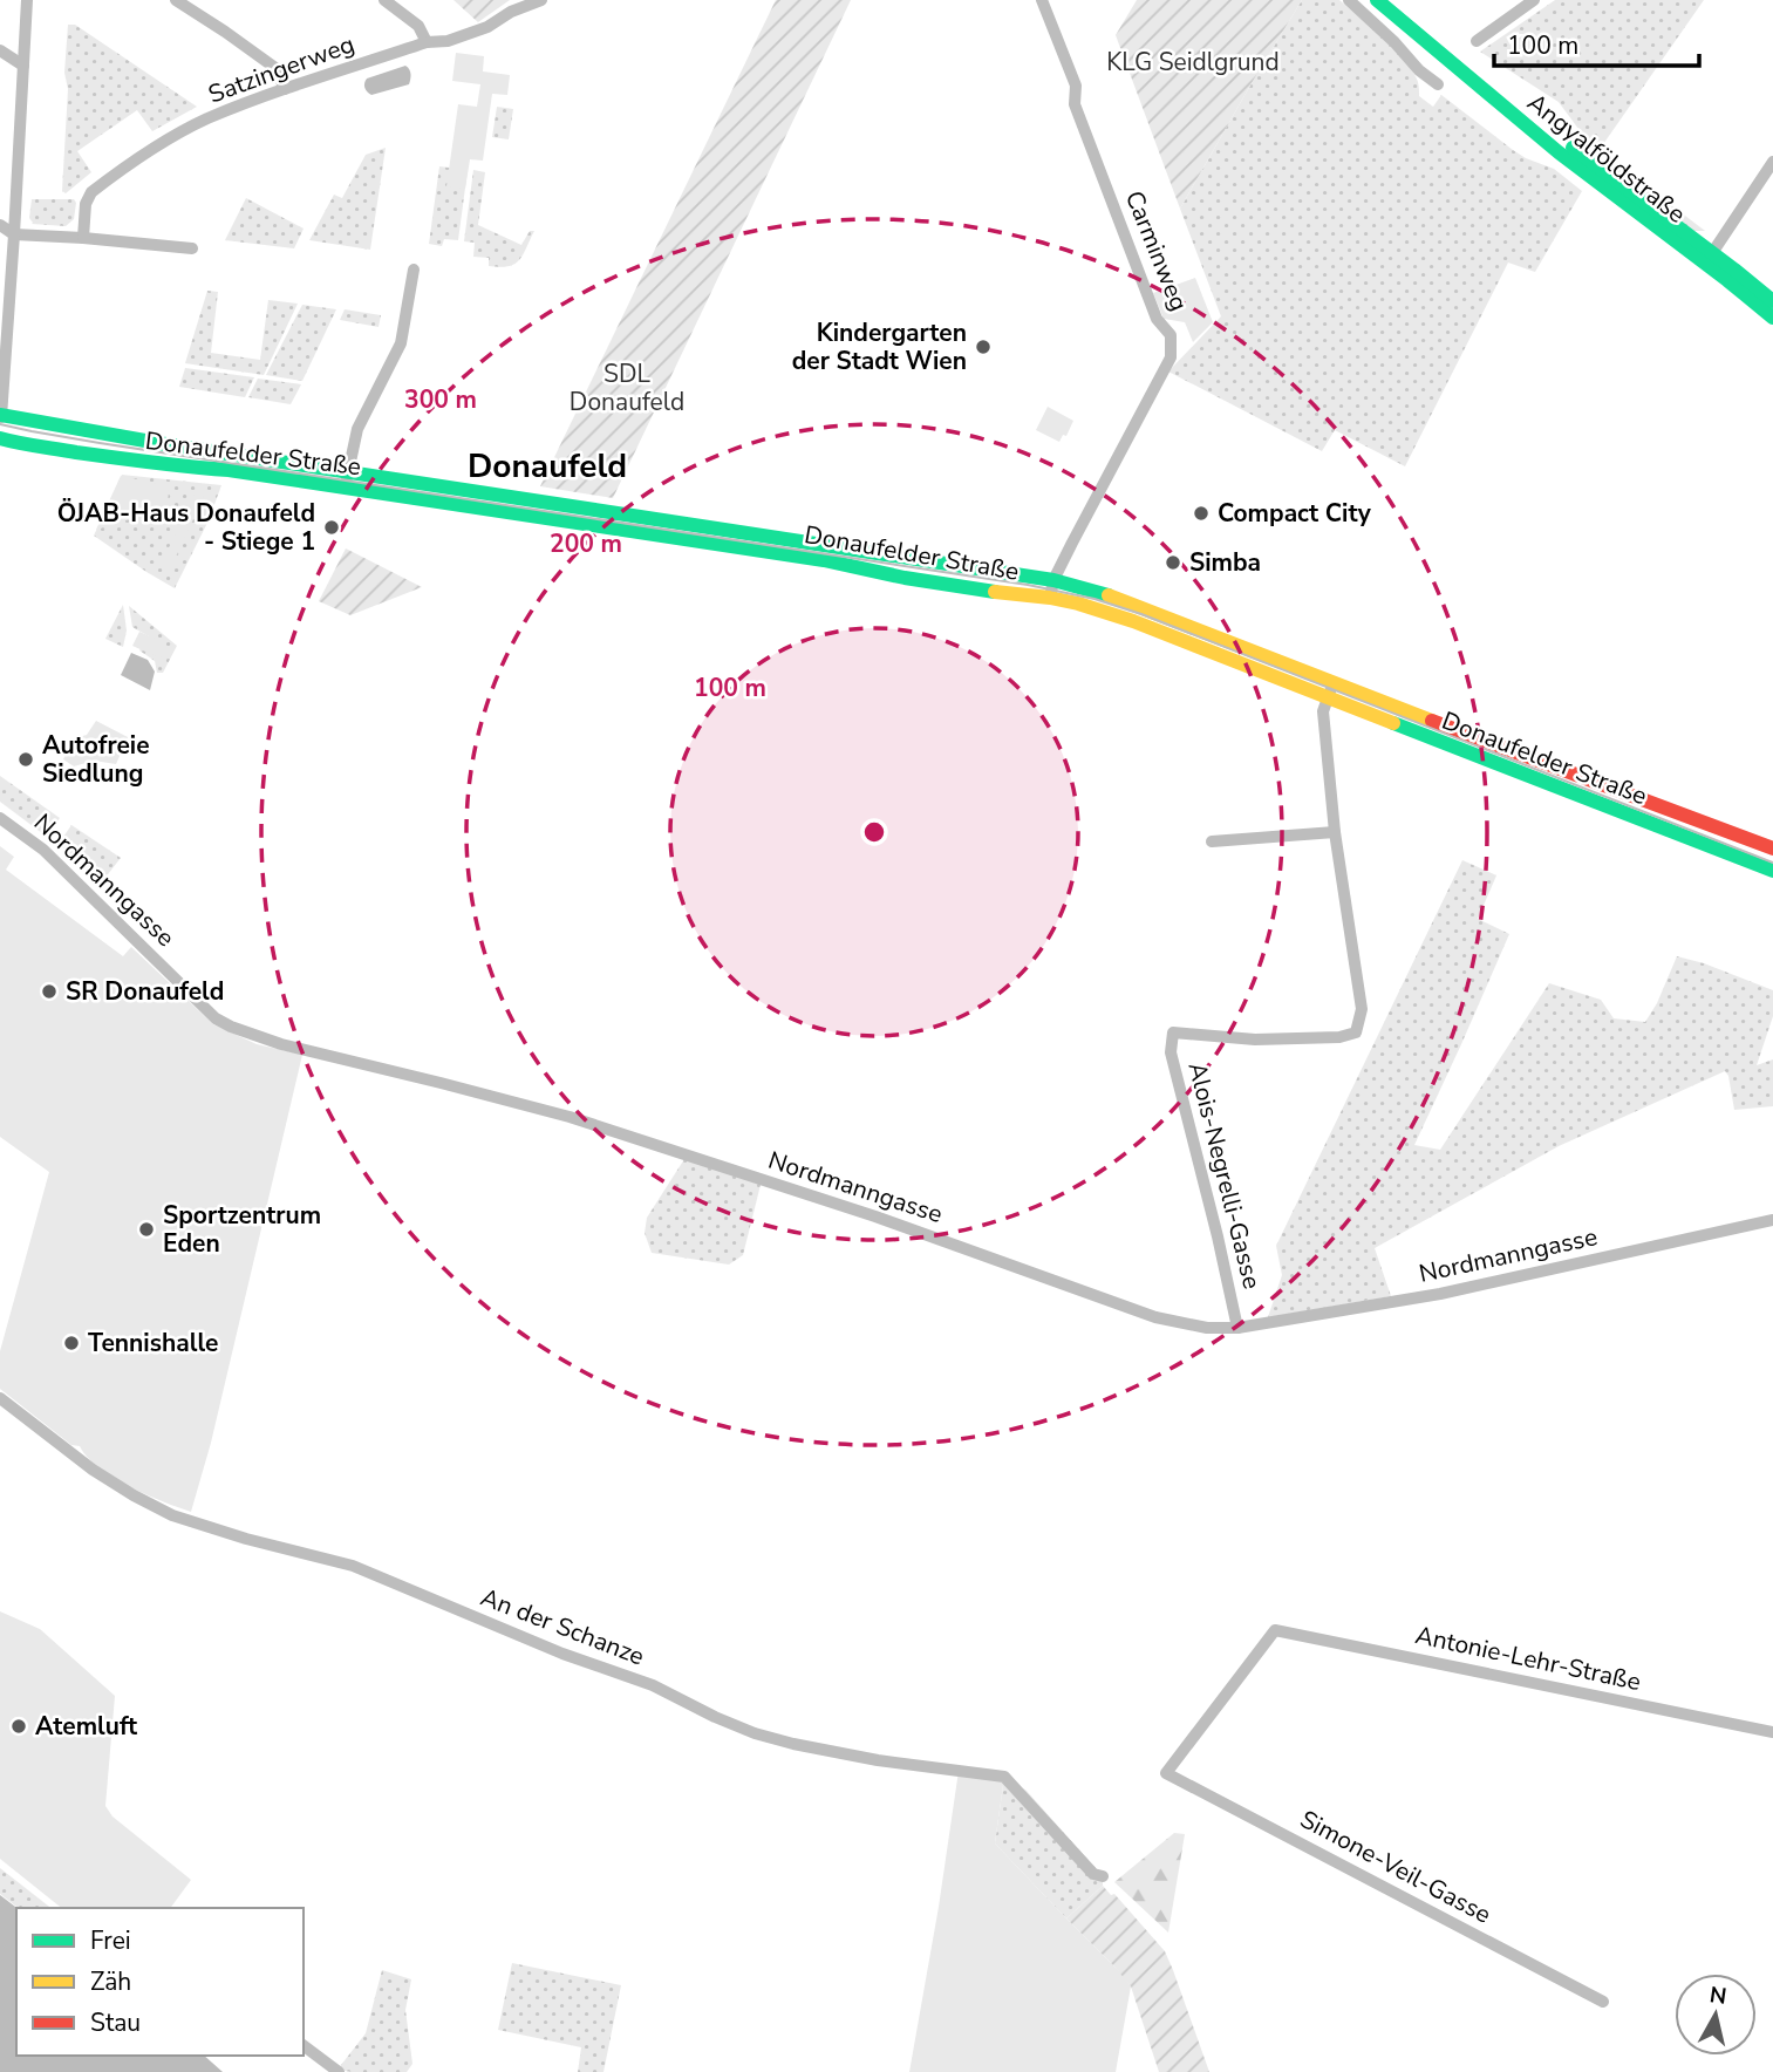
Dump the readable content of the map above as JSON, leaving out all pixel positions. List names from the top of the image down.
{
  "streets": {
    "main road": ["Angyalföldstraße", "Donaufelder Straße"],
    "street": [
      "Satzingerweg",
      "Carminweg",
      "Nordmanngasse",
      "Alois-Negrelli-Gasse",
      "An der Schanze",
      "Antonie-Lehr-Straße",
      "Simone-Veil-Gasse"
    ]
  },
  "crossings": [
    ["Carminweg", "Donaufelder Straße"],
    ["Nordmanngasse", "Alois-Negrelli-Gasse"],
    ["Antonie-Lehr-Straße", "Simone-Veil-Gasse"]
  ],
  "districts": ["Donaufeld"],
  "parks": ["KLG Seidlgrund", "SDL Donaufeld"],
  "places": [
    "Kindergarten der Stadt Wien",
    "Compact City",
    "ÖJAB-Haus Donaufeld - Stiege 1",
    "Simba",
    "Autofreie Siedlung",
    "SR Donaufeld",
    "Sportzentrum Eden",
    "Tennishalle",
    "Atemluft"
  ],
  "legend": ["Frei", "Zäh", "Stau"],
  "scale_bar": "100 m",
  "north": "top",
  "rings": ["300 m", "200 m", "100 m"]
}
